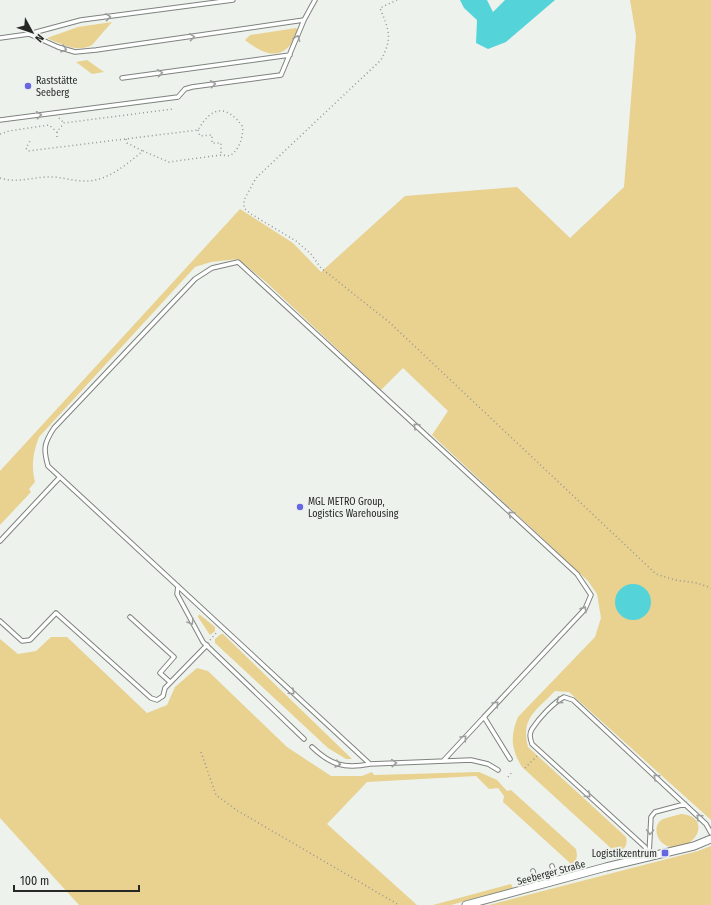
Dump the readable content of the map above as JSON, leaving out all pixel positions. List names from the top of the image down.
{
  "streets": {
    "street": ["Seeberger Straße"]
  },
  "places": {
    "other": ["Raststätte Seeberg", "MGL METRO Group, Logistics Warehousing"],
    "transit": ["Logistikzentrum"]
  },
  "scale_bar": "100 m",
  "north": "bottom right"
}
